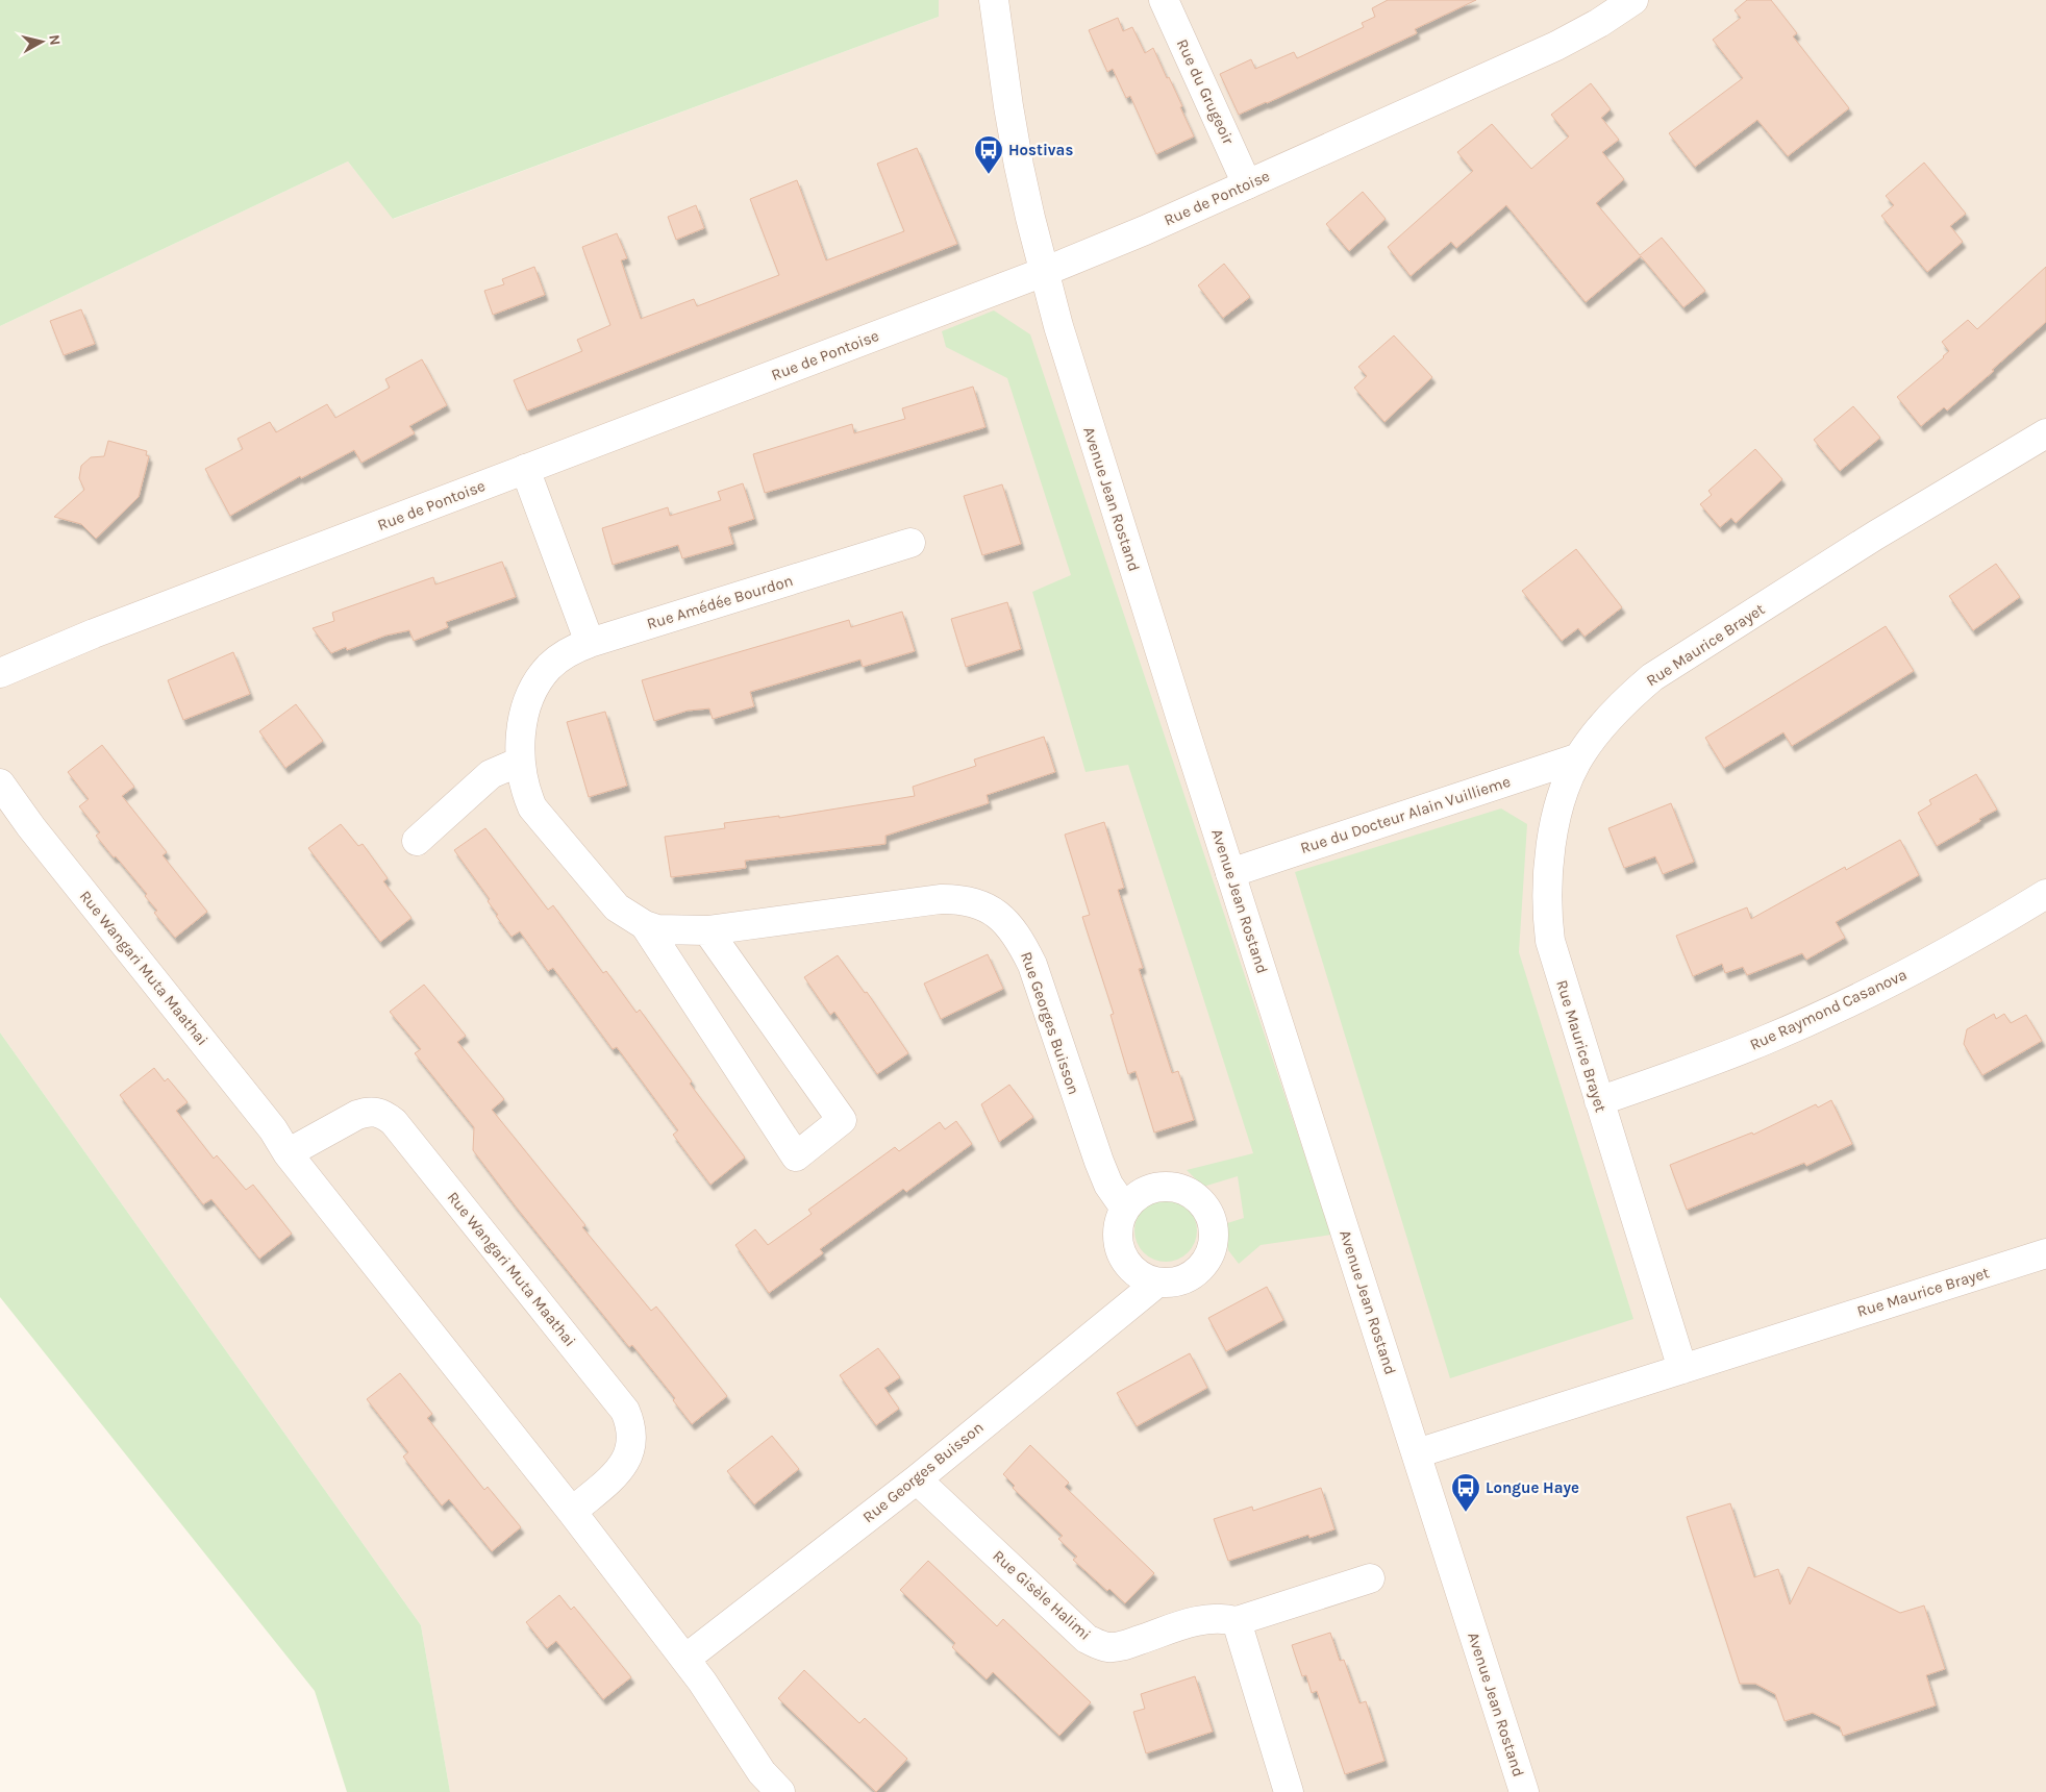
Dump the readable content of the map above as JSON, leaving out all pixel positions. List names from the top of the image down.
{
  "streets": {
    "street": [
      "Rue du Grugeoir",
      "Rue de Pontoise",
      "Avenue Jean Rostand",
      "Rue Amédée Bourdon",
      "Rue Maurice Brayet",
      "Rue du Docteur Alain Vuillieme",
      "Rue Wangari Muta Maathai",
      "Rue Raymond Casanova",
      "Rue Georges Buisson",
      "Rue Gisèle Halimi"
    ]
  },
  "crossings": [
    ["Rue du Grugeoir", "Rue de Pontoise"],
    ["Rue de Pontoise", "Avenue Jean Rostand"],
    ["Avenue Jean Rostand", "Rue Maurice Brayet"],
    ["Avenue Jean Rostand", "Rue du Docteur Alain Vuillieme"],
    ["Rue Amédée Bourdon", "Rue Georges Buisson"],
    ["Rue Maurice Brayet", "Rue du Docteur Alain Vuillieme"],
    ["Rue Maurice Brayet", "Rue Raymond Casanova"],
    ["Rue Wangari Muta Maathai", "Rue Georges Buisson"],
    ["Rue Georges Buisson", "Rue Gisèle Halimi"]
  ],
  "places": {
    "bus stop": ["Hostivas", "Longue Haye"]
  },
  "north": "right"
}
